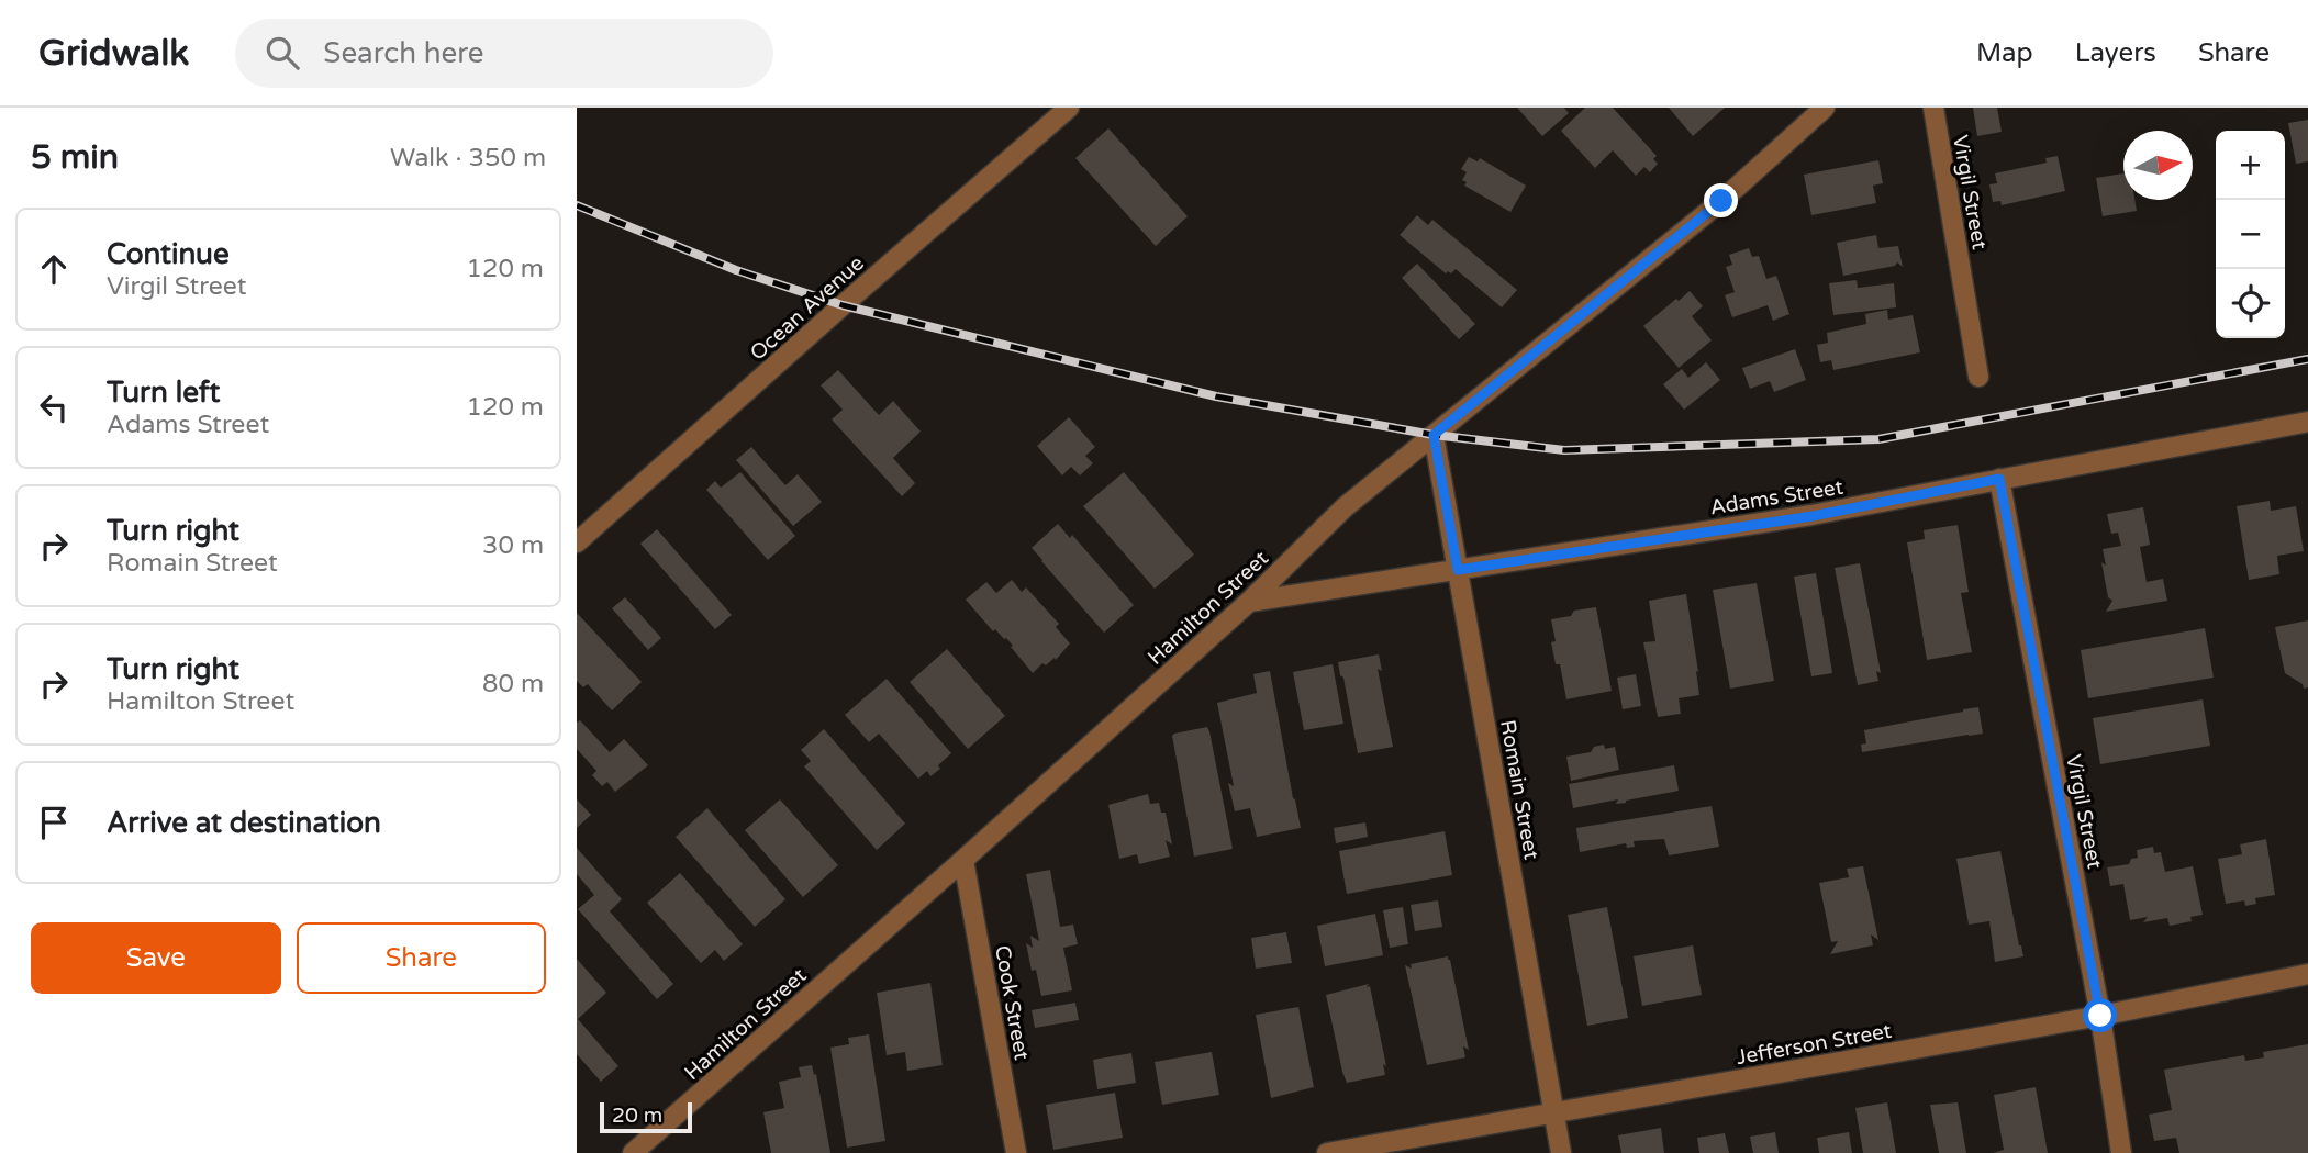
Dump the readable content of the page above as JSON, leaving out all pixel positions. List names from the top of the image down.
{
  "streets": {
    "street": [
      "Virgil Street",
      "Ocean Avenue",
      "Adams Street",
      "Hamilton Street",
      "Romain Street",
      "Cook Street",
      "Jefferson Street"
    ]
  },
  "crossings": [
    ["Virgil Street", "Adams Street"],
    ["Virgil Street", "Jefferson Street"],
    ["Adams Street", "Hamilton Street"],
    ["Adams Street", "Romain Street"],
    ["Hamilton Street", "Romain Street"],
    ["Hamilton Street", "Cook Street"],
    ["Romain Street", "Jefferson Street"]
  ],
  "scale_bar": "20 m",
  "north": "right",
  "page": {
    "header": "Gridwalk",
    "search": "Search here",
    "nav": ["Map", "Layers", "Share"],
    "heading": ["5 min", "Walk · 350 m"],
    "map_buttons": ["+", "−"],
    "list": [
      ["Continue", "Virgil Street", "120 m"],
      ["Turn left", "Adams Street", "120 m"],
      ["Turn right", "Romain Street", "30 m"],
      ["Turn right", "Hamilton Street", "80 m"],
      "Arrive at destination"
    ],
    "buttons": ["Save", "Share"],
    "scale": "20 m"
  }
}
